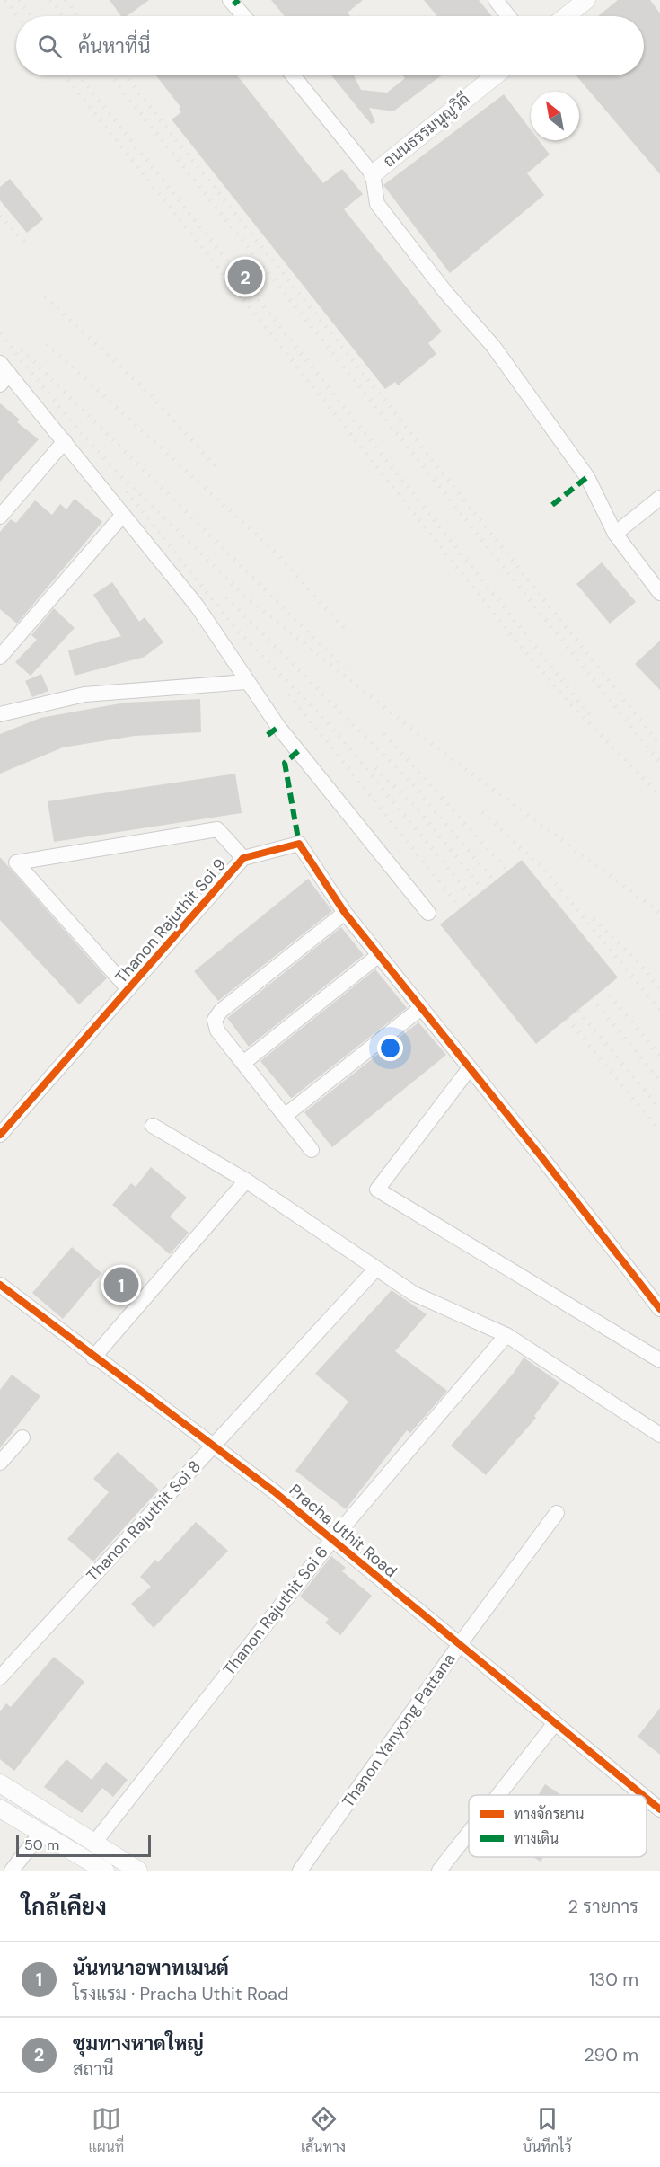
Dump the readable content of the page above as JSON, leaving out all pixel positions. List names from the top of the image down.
{
  "streets": {
    "street": [
      "ถนนธรรมนูญวิถี",
      "Thanon Rajuthit Soi 9",
      "Thanon Rajuthit Soi 8",
      "Pracha Uthit Road",
      "Thanon Rajuthit Soi 6",
      "Thanon Yanyong Pattana"
    ]
  },
  "crossings": [
    ["Thanon Rajuthit Soi 8", "Pracha Uthit Road"],
    ["Pracha Uthit Road", "Thanon Rajuthit Soi 6"],
    ["Pracha Uthit Road", "Thanon Yanyong Pattana"]
  ],
  "legend": ["ทางจักรยาน", "ทางเดิน"],
  "scale_bar": "50 m",
  "north": "top left",
  "page": {
    "search": "ค้นหาที่นี่",
    "pins": ["2", "1"],
    "scale": "50 m",
    "heading": ["ใกล้เคียง", "2 รายการ"],
    "list": [
      {
        "mark": "1",
        "name": "นันทนาอพาทเมนต์",
        "note": "โรงแรม · Pracha Uthit Road",
        "value": "130 m"
      },
      {
        "mark": "2",
        "name": "ชุมทางหาดใหญ่",
        "note": "สถานี",
        "value": "290 m"
      }
    ],
    "nav": ["แผนที่", "เส้นทาง", "บันทึกไว้"]
  }
}
